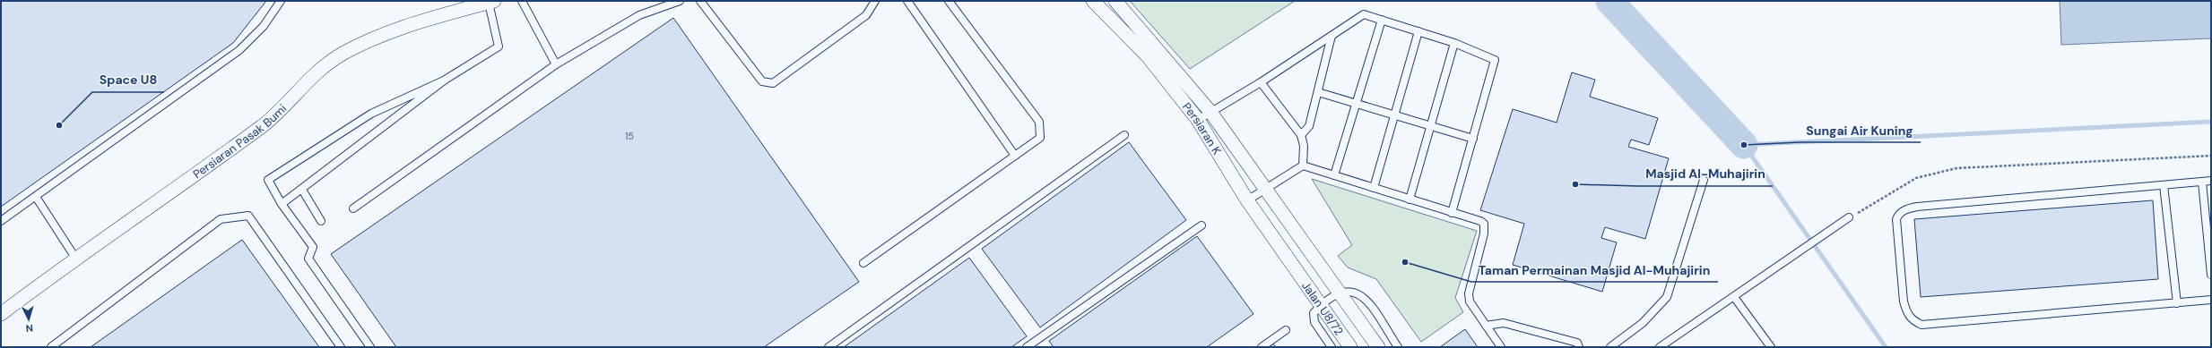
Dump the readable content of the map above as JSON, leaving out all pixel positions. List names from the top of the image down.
{
  "streets": {
    "street": ["Persiaran K", "Persiaran Pasak Bumi", "Jalan U8/72"]
  },
  "crossings": [
    ["Persiaran K", "Jalan U8/72"]
  ],
  "places": [
    "Space U8",
    "Sungai Air Kuning",
    "Masjid Al-Muhajirin",
    "Taman Permainan Masjid Al-Muhajirin"
  ],
  "house_numbers": ["15"],
  "north": "bottom"
}
